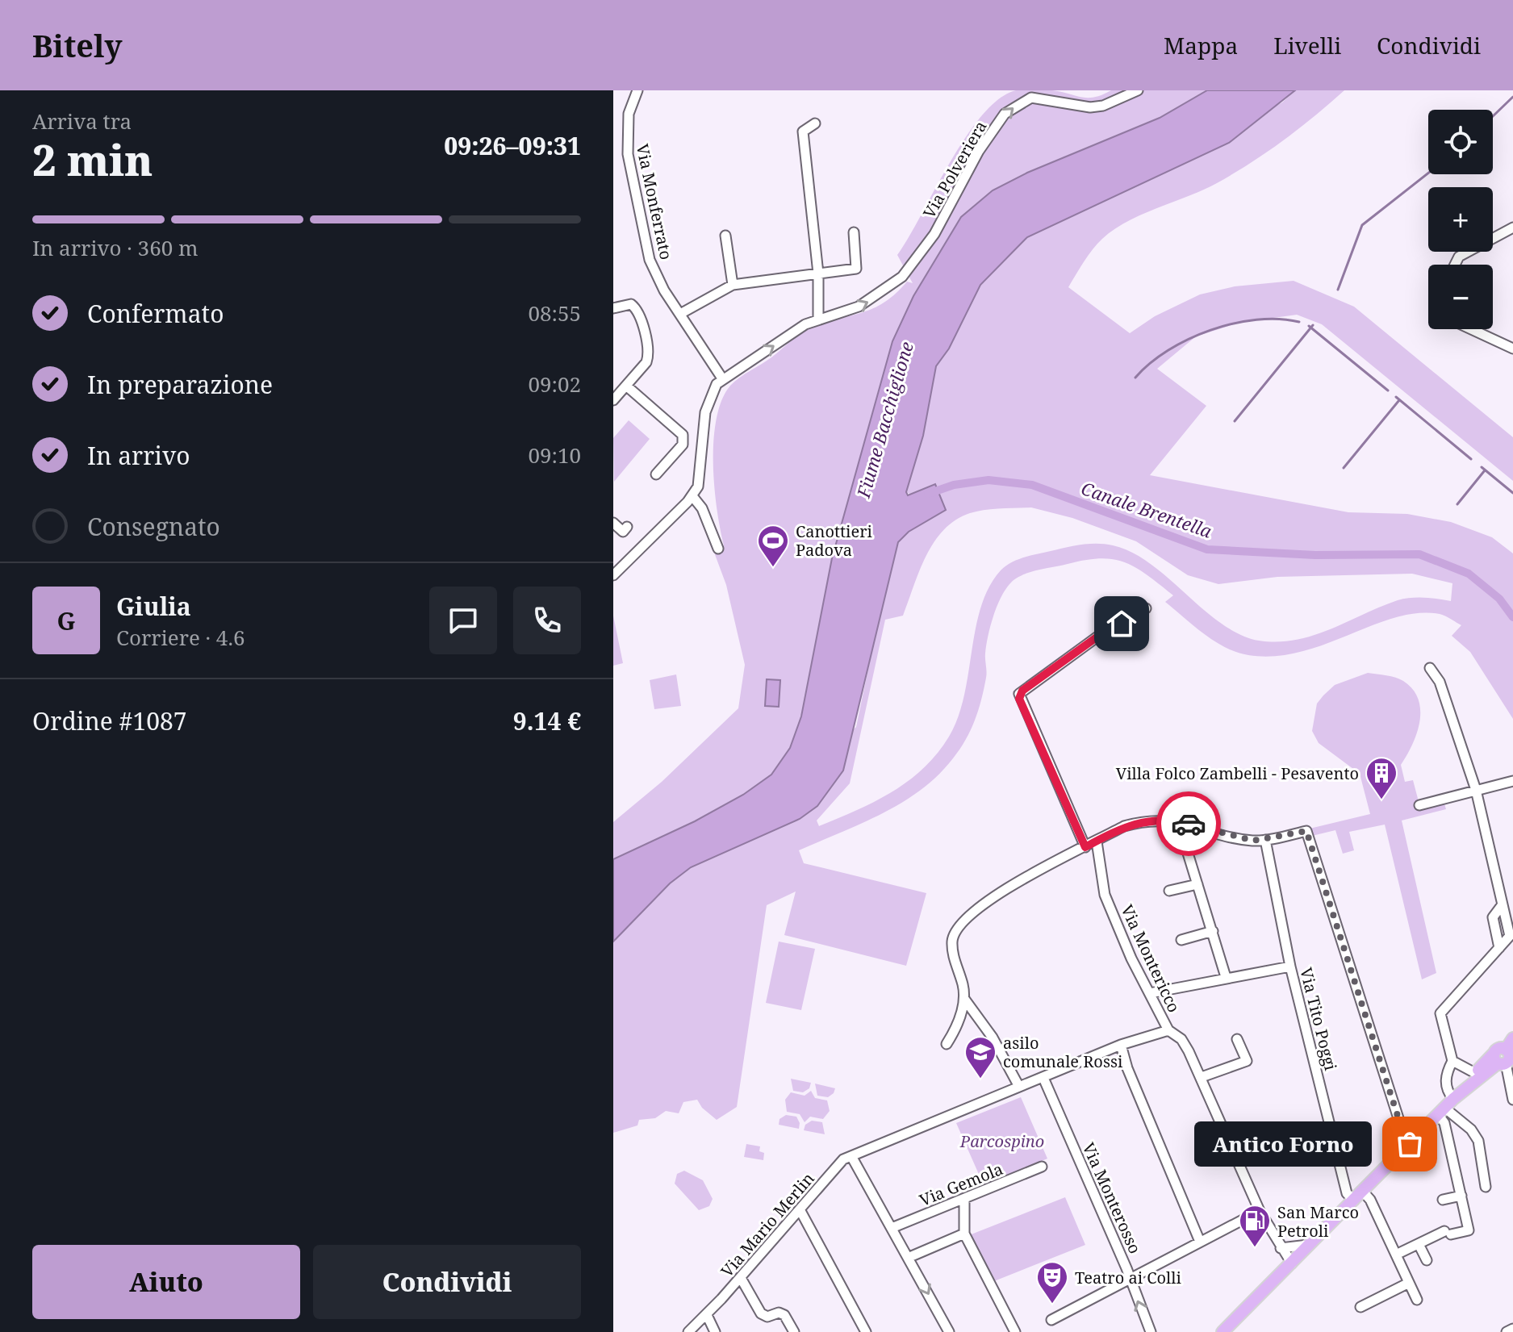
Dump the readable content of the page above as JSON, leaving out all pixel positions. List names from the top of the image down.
{
  "streets": {
    "street": [
      "Via Polveriera",
      "Via Monferrato",
      "Via Montericco",
      "Via Tito Poggi",
      "Via Gemola",
      "Via Monterosso",
      "Via Mario Merlin"
    ]
  },
  "crossings": [
    ["Via Polveriera", "Via Monferrato"],
    ["Via Montericco", "Via Mario Merlin"],
    ["Via Monterosso", "Via Mario Merlin"]
  ],
  "one_way": ["Via Polveriera"],
  "water": ["Fiume Bacchiglione", "Canale Brentella"],
  "parks": ["Parcospino"],
  "places": {
    "sports": ["Canottieri Padova"],
    "building": ["Villa Folco Zambelli - Pesavento"],
    "school or university": ["asilo comunale Rossi"],
    "other": ["Antico Forno"],
    "fuel station": ["San Marco Petroli"],
    "theatre": ["Teatro ai Colli"]
  },
  "page": {
    "header": "Bitely",
    "nav": ["Mappa", "Livelli", "Condividi"],
    "heading": ["2 min", "Arriva tra", "09:26–09:31"],
    "panel": [
      "Giulia",
      "Corriere · 4.6",
      "Ordine #1087",
      "9.14 €"
    ],
    "map_buttons": ["+", "−"],
    "bar": "In arrivo · 360 m",
    "list": [
      ["Confermato", "08:55"],
      ["In preparazione", "09:02"],
      ["In arrivo", "09:10"],
      "Consegnato"
    ],
    "round": "G",
    "bubble": "Antico Forno",
    "buttons": ["Aiuto", "Condividi"]
  }
}
